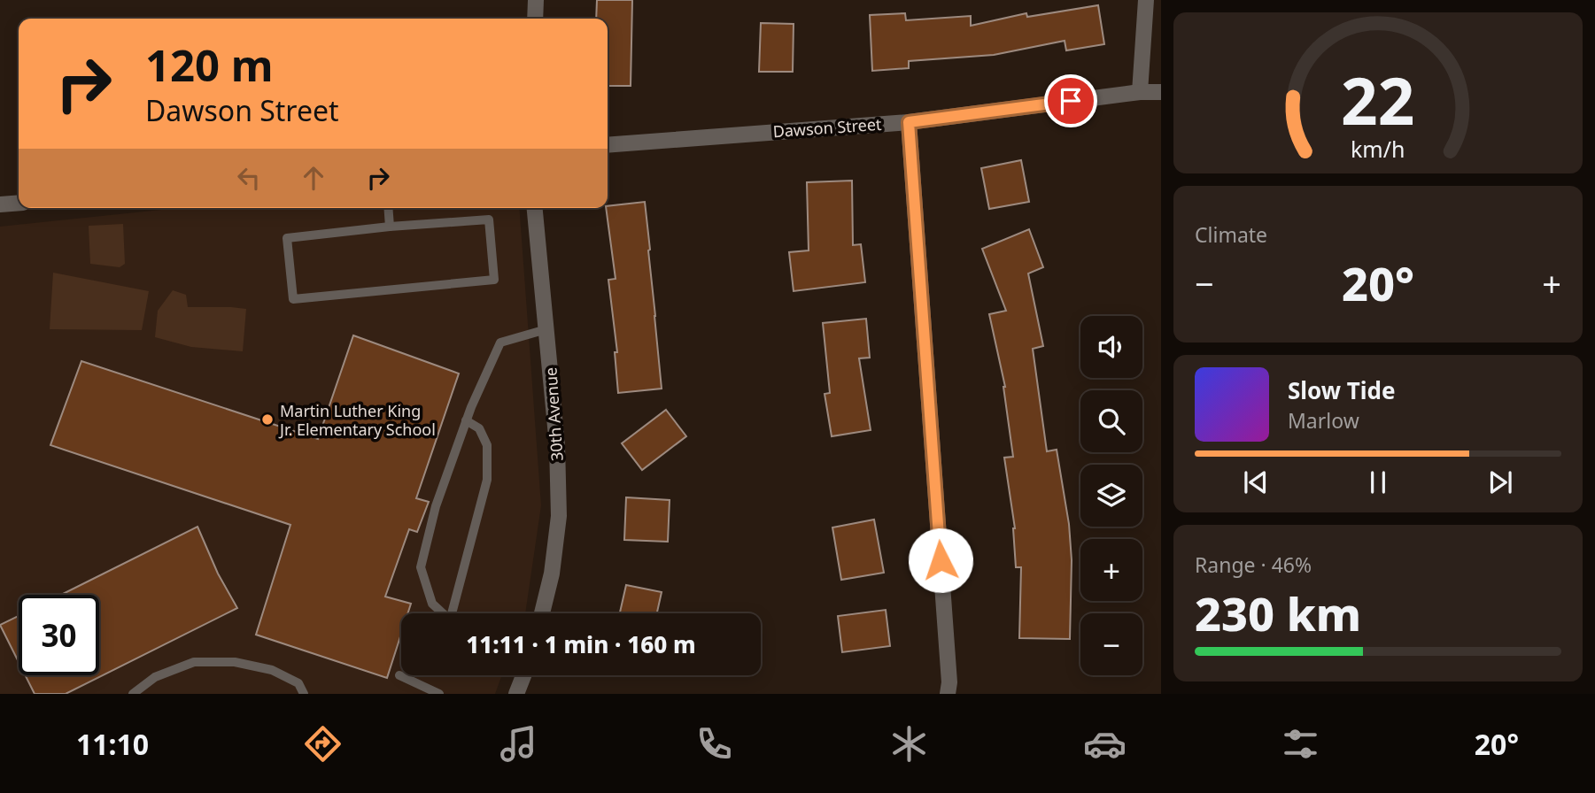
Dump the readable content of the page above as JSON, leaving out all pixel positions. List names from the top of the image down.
{
  "streets": {
    "street": ["Dawson Street", "30th Avenue"]
  },
  "places": ["Martin Luther King Jr. Elementary School"],
  "page": {
    "turn": ["120 m", "Dawson Street"],
    "tile": [
      "Climate",
      ["Range · 46%", "230 km"]
    ],
    "heat": ["−", "20°", "+"],
    "map_buttons": ["+", "−"],
    "song": ["Slow Tide", "Marlow"],
    "limit": "30",
    "trip": "11:11 · 1 min · 160 m",
    "tabs": ["11:10", "20°"],
    "gauge": ["22", "km/h"]
  }
}
